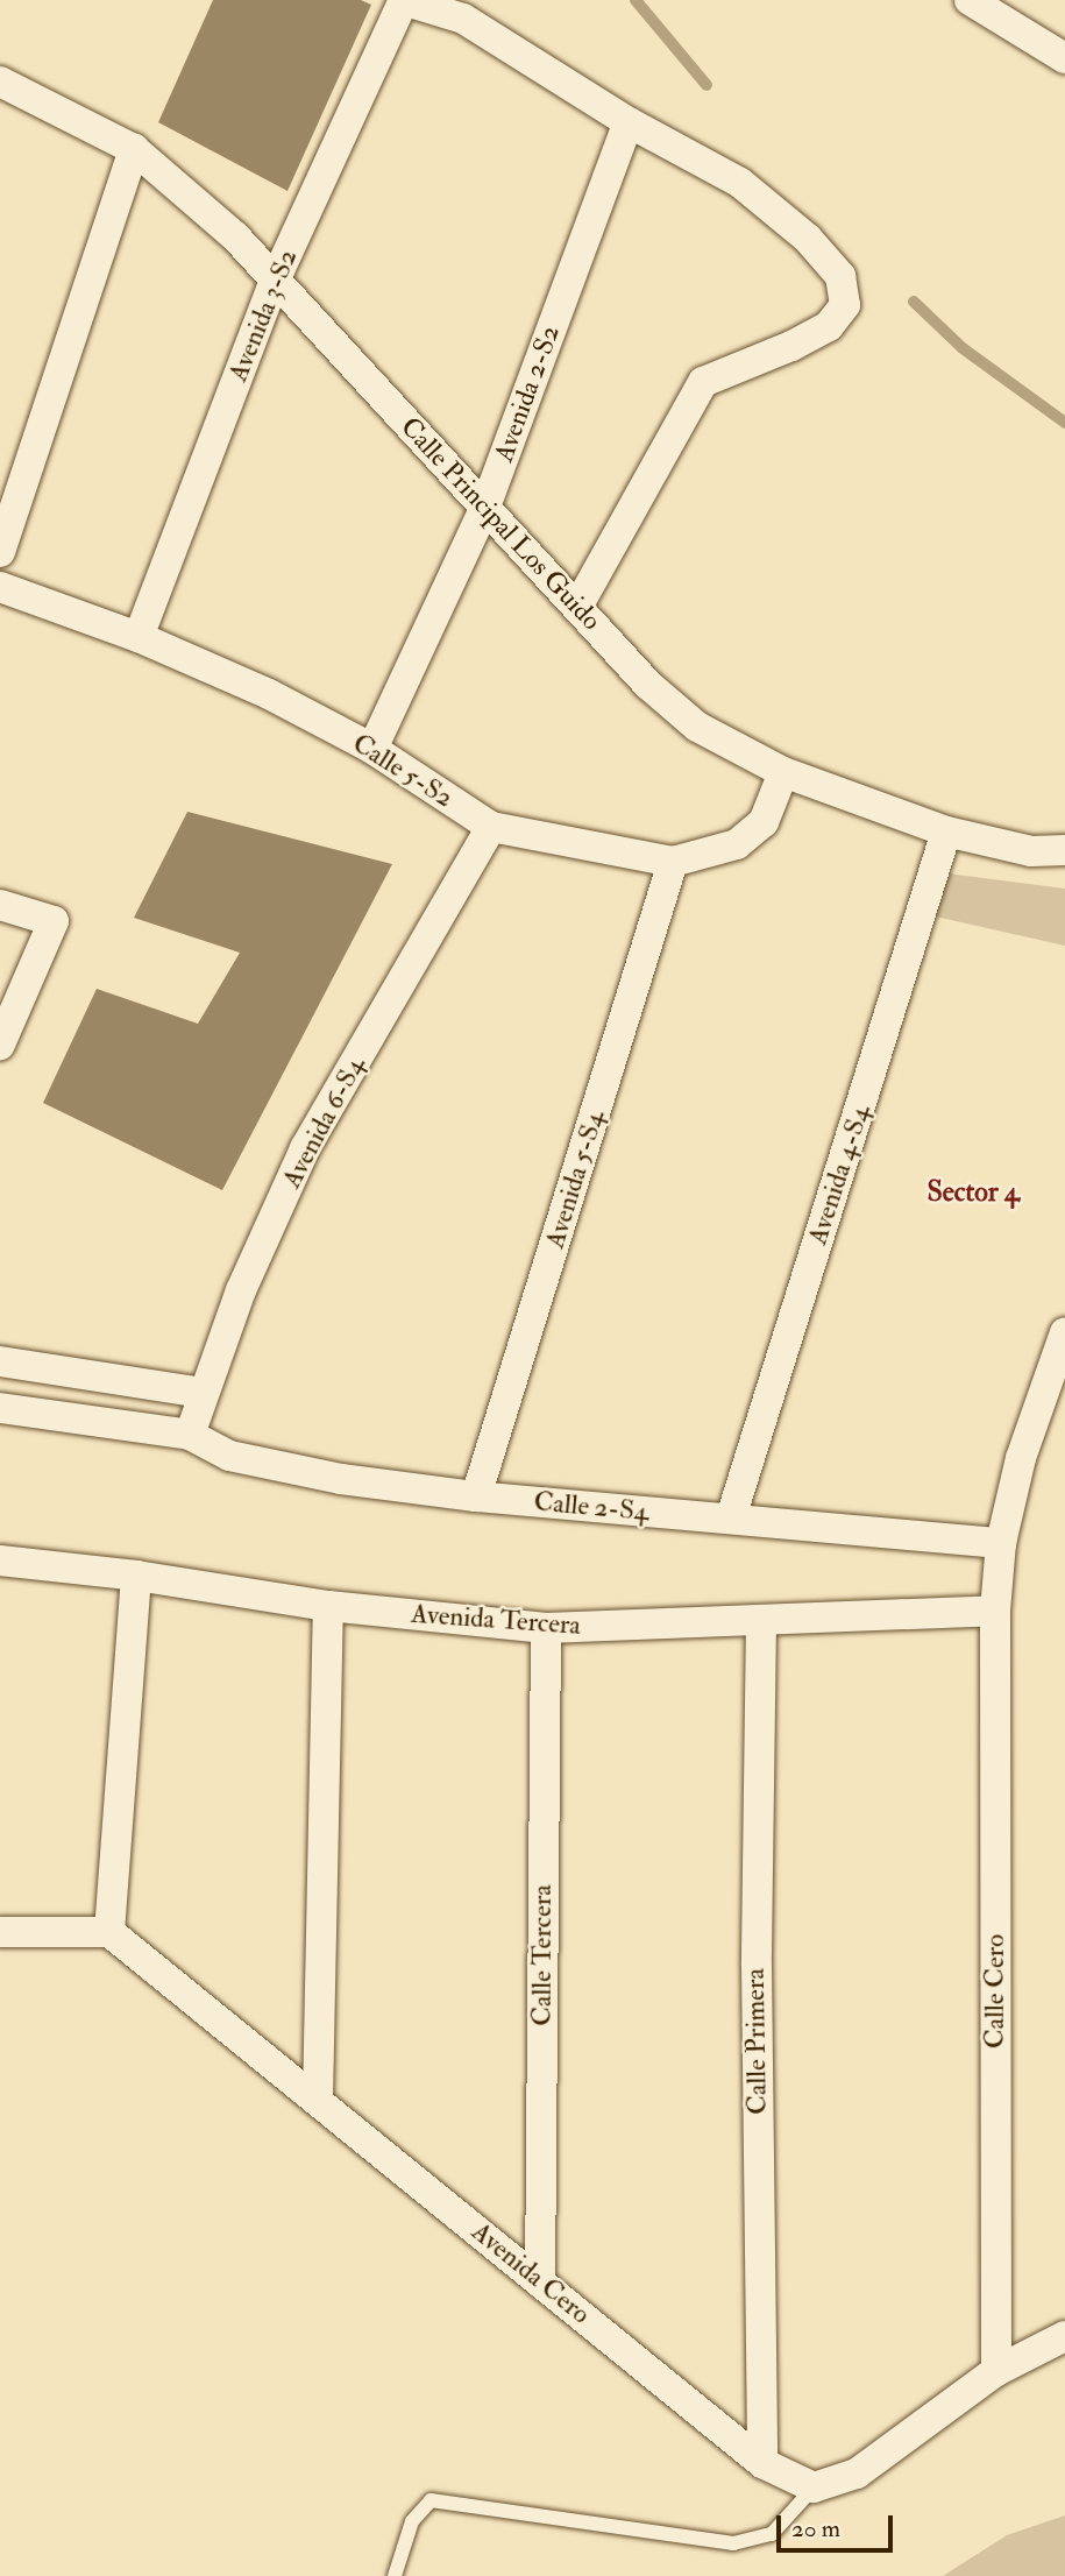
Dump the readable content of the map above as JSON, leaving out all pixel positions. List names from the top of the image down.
{
  "streets": {
    "street": [
      "Avenida 3-S2",
      "Avenida 2-S2",
      "Calle Principal Los Guido",
      "Calle 5-S2",
      "Avenida 6-S4",
      "Avenida 4-S4",
      "Avenida 5-S4",
      "Calle 2-S4",
      "Avenida Tercera",
      "Calle Tercera",
      "Calle Cero",
      "Calle Primera",
      "Avenida Cero"
    ]
  },
  "crossings": [
    ["Avenida 3-S2", "Calle Principal Los Guido"],
    ["Avenida 3-S2", "Calle 5-S2"],
    ["Avenida 2-S2", "Calle Principal Los Guido"],
    ["Avenida 2-S2", "Calle 5-S2"],
    ["Calle Principal Los Guido", "Calle 5-S2"],
    ["Calle Principal Los Guido", "Avenida 4-S4"],
    ["Calle 5-S2", "Avenida 6-S4"],
    ["Calle 5-S2", "Avenida 5-S4"],
    ["Avenida 6-S4", "Calle 2-S4"],
    ["Avenida 4-S4", "Calle 2-S4"],
    ["Avenida 5-S4", "Calle 2-S4"],
    ["Calle 2-S4", "Calle Cero"],
    ["Avenida Tercera", "Calle Tercera"],
    ["Avenida Tercera", "Calle Cero"],
    ["Avenida Tercera", "Calle Primera"],
    ["Calle Tercera", "Avenida Cero"],
    ["Calle Primera", "Avenida Cero"]
  ],
  "districts": ["Sector 4"],
  "scale_bar": "20 m"
}
